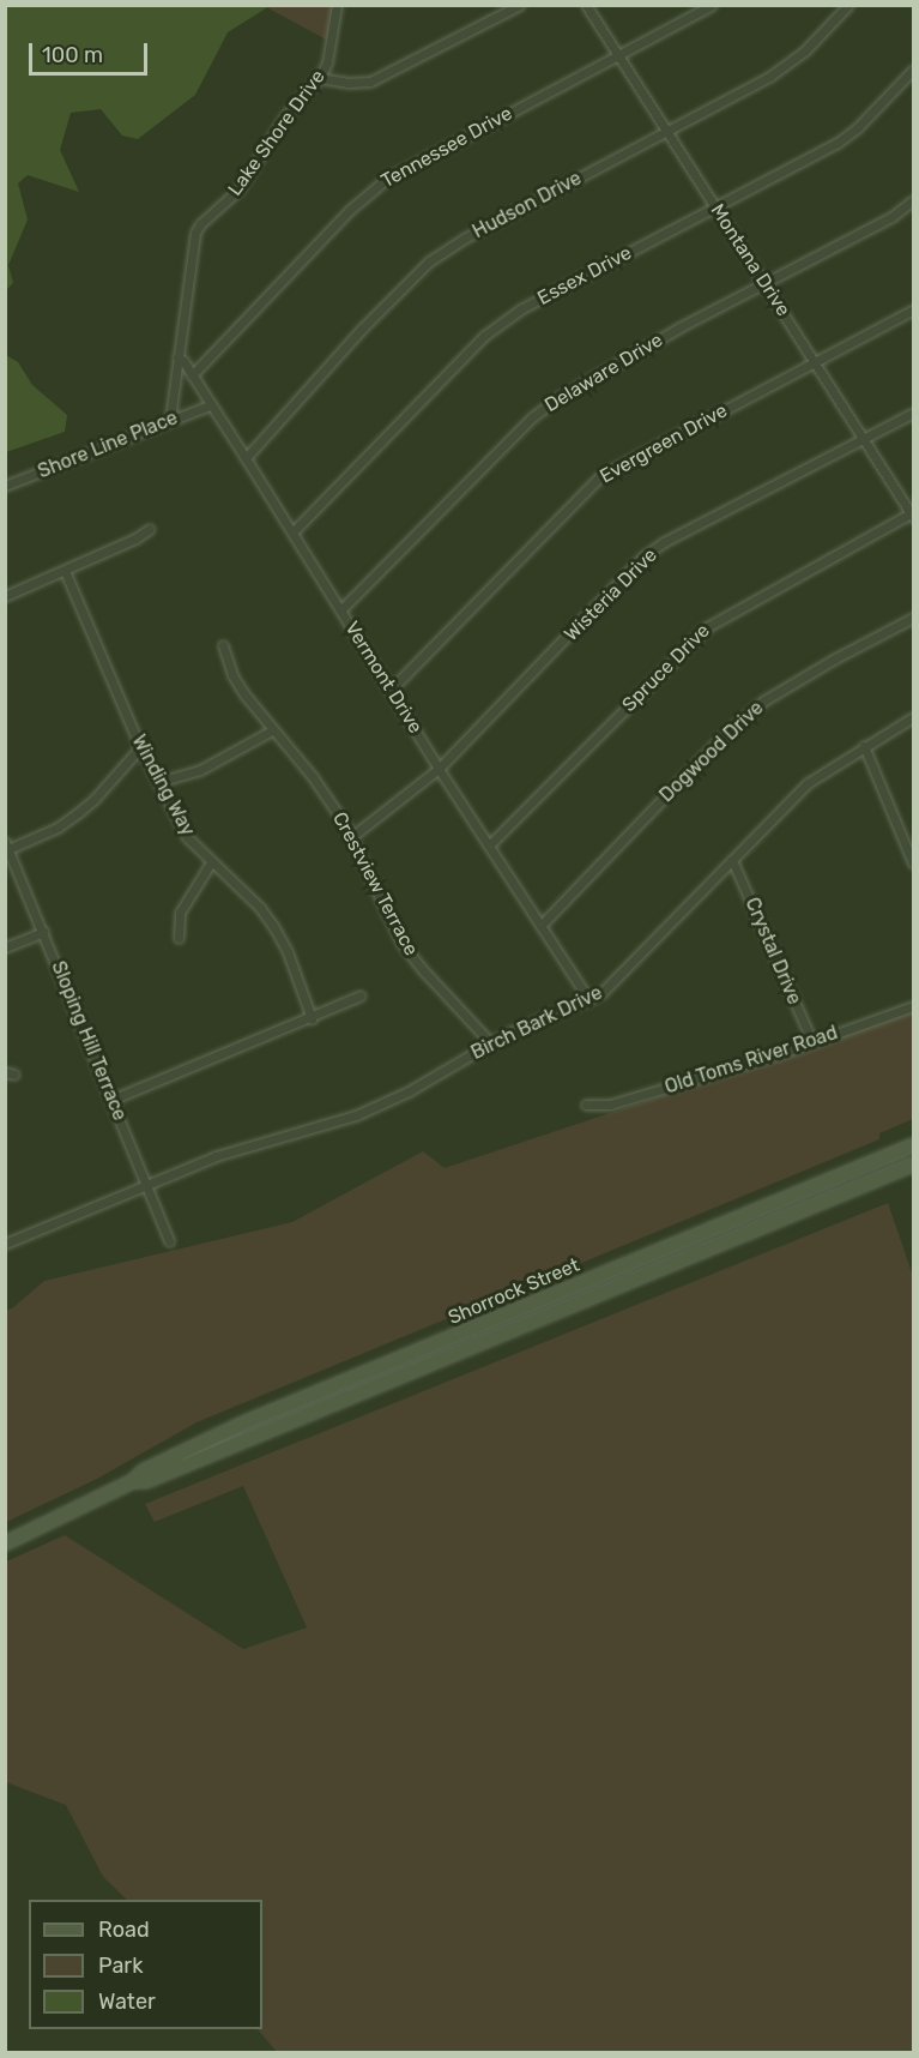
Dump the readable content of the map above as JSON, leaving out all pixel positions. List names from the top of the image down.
{
  "streets": {
    "main road": ["Shorrock Street"],
    "street": [
      "Lake Shore Drive",
      "Tennessee Drive",
      "Hudson Drive",
      "Montana Drive",
      "Essex Drive",
      "Delaware Drive",
      "Evergreen Drive",
      "Shore Line Place",
      "Wisteria Drive",
      "Spruce Drive",
      "Vermont Drive",
      "Dogwood Drive",
      "Winding Way",
      "Crestview Terrace",
      "Crystal Drive",
      "Birch Bark Drive",
      "Sloping Hill Terrace",
      "Old Toms River Road"
    ]
  },
  "crossings": [
    ["Lake Shore Drive", "Shore Line Place"],
    ["Lake Shore Drive", "Vermont Drive"],
    ["Tennessee Drive", "Montana Drive"],
    ["Tennessee Drive", "Vermont Drive"],
    ["Hudson Drive", "Montana Drive"],
    ["Hudson Drive", "Vermont Drive"],
    ["Montana Drive", "Essex Drive"],
    ["Montana Drive", "Delaware Drive"],
    ["Montana Drive", "Evergreen Drive"],
    ["Montana Drive", "Wisteria Drive"],
    ["Montana Drive", "Spruce Drive"],
    ["Essex Drive", "Vermont Drive"],
    ["Delaware Drive", "Vermont Drive"],
    ["Evergreen Drive", "Vermont Drive"],
    ["Shore Line Place", "Vermont Drive"],
    ["Wisteria Drive", "Vermont Drive"],
    ["Wisteria Drive", "Crestview Terrace"],
    ["Spruce Drive", "Vermont Drive"],
    ["Vermont Drive", "Dogwood Drive"],
    ["Vermont Drive", "Birch Bark Drive"],
    ["Crestview Terrace", "Birch Bark Drive"],
    ["Crystal Drive", "Birch Bark Drive"],
    ["Crystal Drive", "Old Toms River Road"],
    ["Birch Bark Drive", "Sloping Hill Terrace"]
  ],
  "legend": ["Road", "Park", "Water"],
  "scale_bar": "100 m"
}
